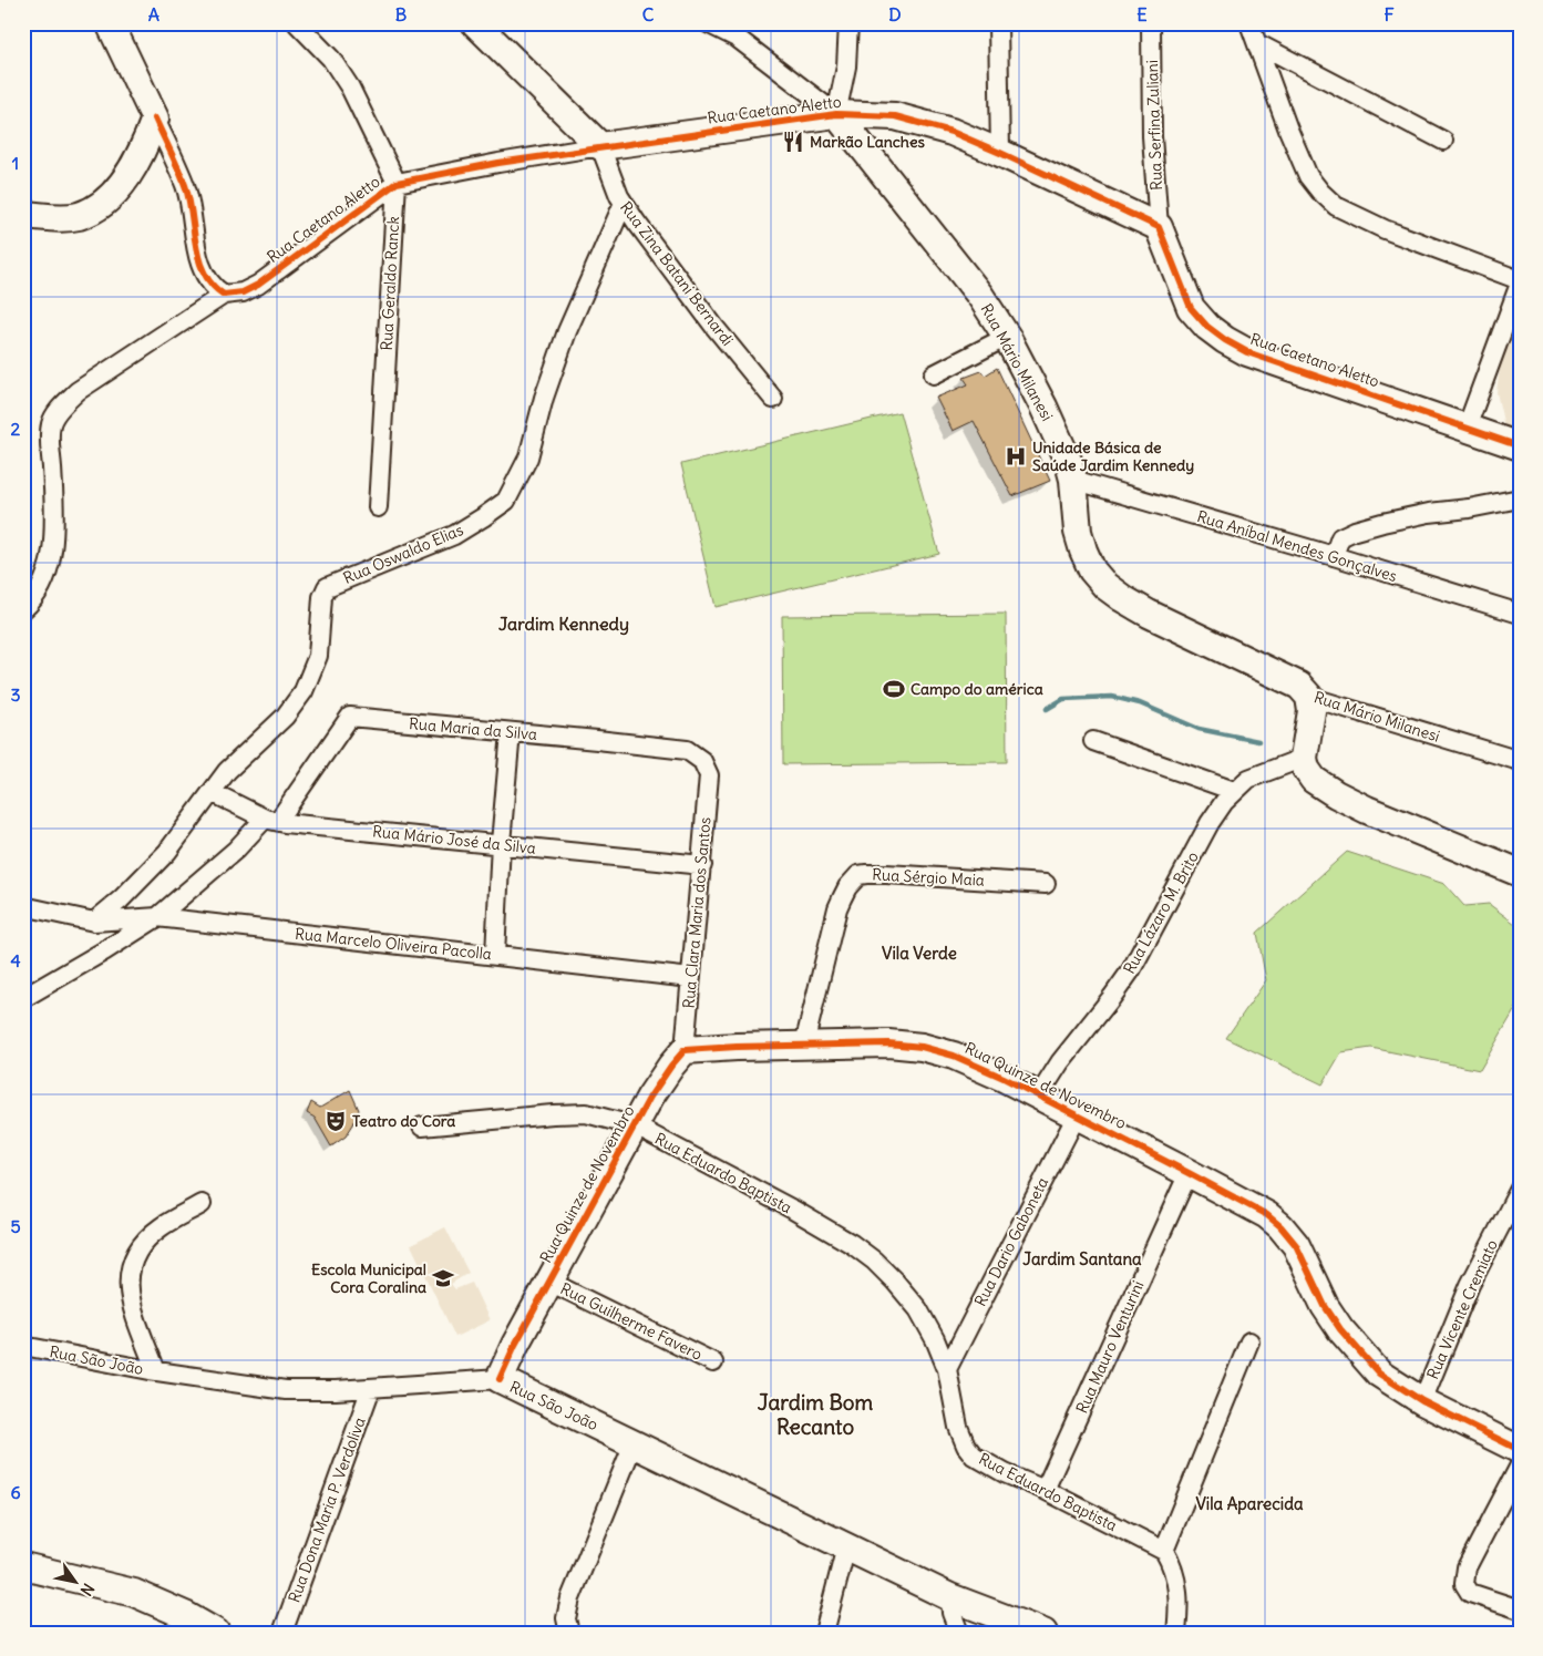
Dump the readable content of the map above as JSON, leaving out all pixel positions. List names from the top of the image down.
{
  "streets": {
    "street": [
      "Rua Caetano Aletto",
      "Rua Serfina Zuliani",
      "Rua Zina Batani Bernardi",
      "Rua Geraldo Ranck",
      "Rua Mário Milanesi",
      "Rua Aníbal Mendes Gonçalves",
      "Rua Oswaldo Elias",
      "Rua Maria da Silva",
      "Rua Mário José da Silva",
      "Rua Sérgio Maia",
      "Rua Clara Maria dos Santos",
      "Rua Lázaro M. Brito",
      "Rua Marcelo Oliveira Pacolla",
      "Rua Quinze de Novembro",
      "Rua Eduardo Baptista",
      "Rua Dario Gaboneta",
      "Rua Vicente Cremiato",
      "Rua Guilherme Favero",
      "Rua Mauro Venturini",
      "Rua São João",
      "Rua Dona Maria P. Verdoliva"
    ]
  },
  "crossings": [
    ["Rua Caetano Aletto", "Rua Serfina Zuliani"],
    ["Rua Caetano Aletto", "Rua Zina Batani Bernardi"],
    ["Rua Caetano Aletto", "Rua Geraldo Ranck"],
    ["Rua Caetano Aletto", "Rua Mário Milanesi"],
    ["Rua Zina Batani Bernardi", "Rua Oswaldo Elias"],
    ["Rua Mário Milanesi", "Rua Aníbal Mendes Gonçalves"],
    ["Rua Oswaldo Elias", "Rua Mário José da Silva"],
    ["Rua Oswaldo Elias", "Rua Marcelo Oliveira Pacolla"],
    ["Rua Maria da Silva", "Rua Mário José da Silva"],
    ["Rua Maria da Silva", "Rua Clara Maria dos Santos"],
    ["Rua Maria da Silva", "Rua Marcelo Oliveira Pacolla"],
    ["Rua Mário José da Silva", "Rua Clara Maria dos Santos"],
    ["Rua Sérgio Maia", "Rua Quinze de Novembro"],
    ["Rua Clara Maria dos Santos", "Rua Marcelo Oliveira Pacolla"],
    ["Rua Clara Maria dos Santos", "Rua Quinze de Novembro"],
    ["Rua Lázaro M. Brito", "Rua Quinze de Novembro"],
    ["Rua Quinze de Novembro", "Rua Eduardo Baptista"],
    ["Rua Quinze de Novembro", "Rua Dario Gaboneta"],
    ["Rua Quinze de Novembro", "Rua Vicente Cremiato"],
    ["Rua Quinze de Novembro", "Rua Guilherme Favero"],
    ["Rua Quinze de Novembro", "Rua Mauro Venturini"],
    ["Rua Quinze de Novembro", "Rua São João"],
    ["Rua Eduardo Baptista", "Rua Dario Gaboneta"],
    ["Rua Eduardo Baptista", "Rua Mauro Venturini"],
    ["Rua São João", "Rua Dona Maria P. Verdoliva"]
  ],
  "districts": [
    "Jardim Kennedy",
    "Vila Verde",
    "Jardim Santana",
    "Jardim Bom Recanto",
    "Vila Aparecida"
  ],
  "places": {
    "restaurant": ["Markão Lanches"],
    "hospital": ["Unidade Básica de Saúde Jardim Kennedy"],
    "sports": ["Campo do américa"],
    "theatre": ["Teatro do Cora"],
    "school or university": ["Escola Municipal Cora Coralina"]
  },
  "north": "bottom right",
  "grid": {
    "columns": [
      "A",
      "B",
      "C",
      "D",
      "E",
      "F"
    ],
    "rows": [
      "1",
      "2",
      "3",
      "4",
      "5",
      "6"
    ]
  }
}
